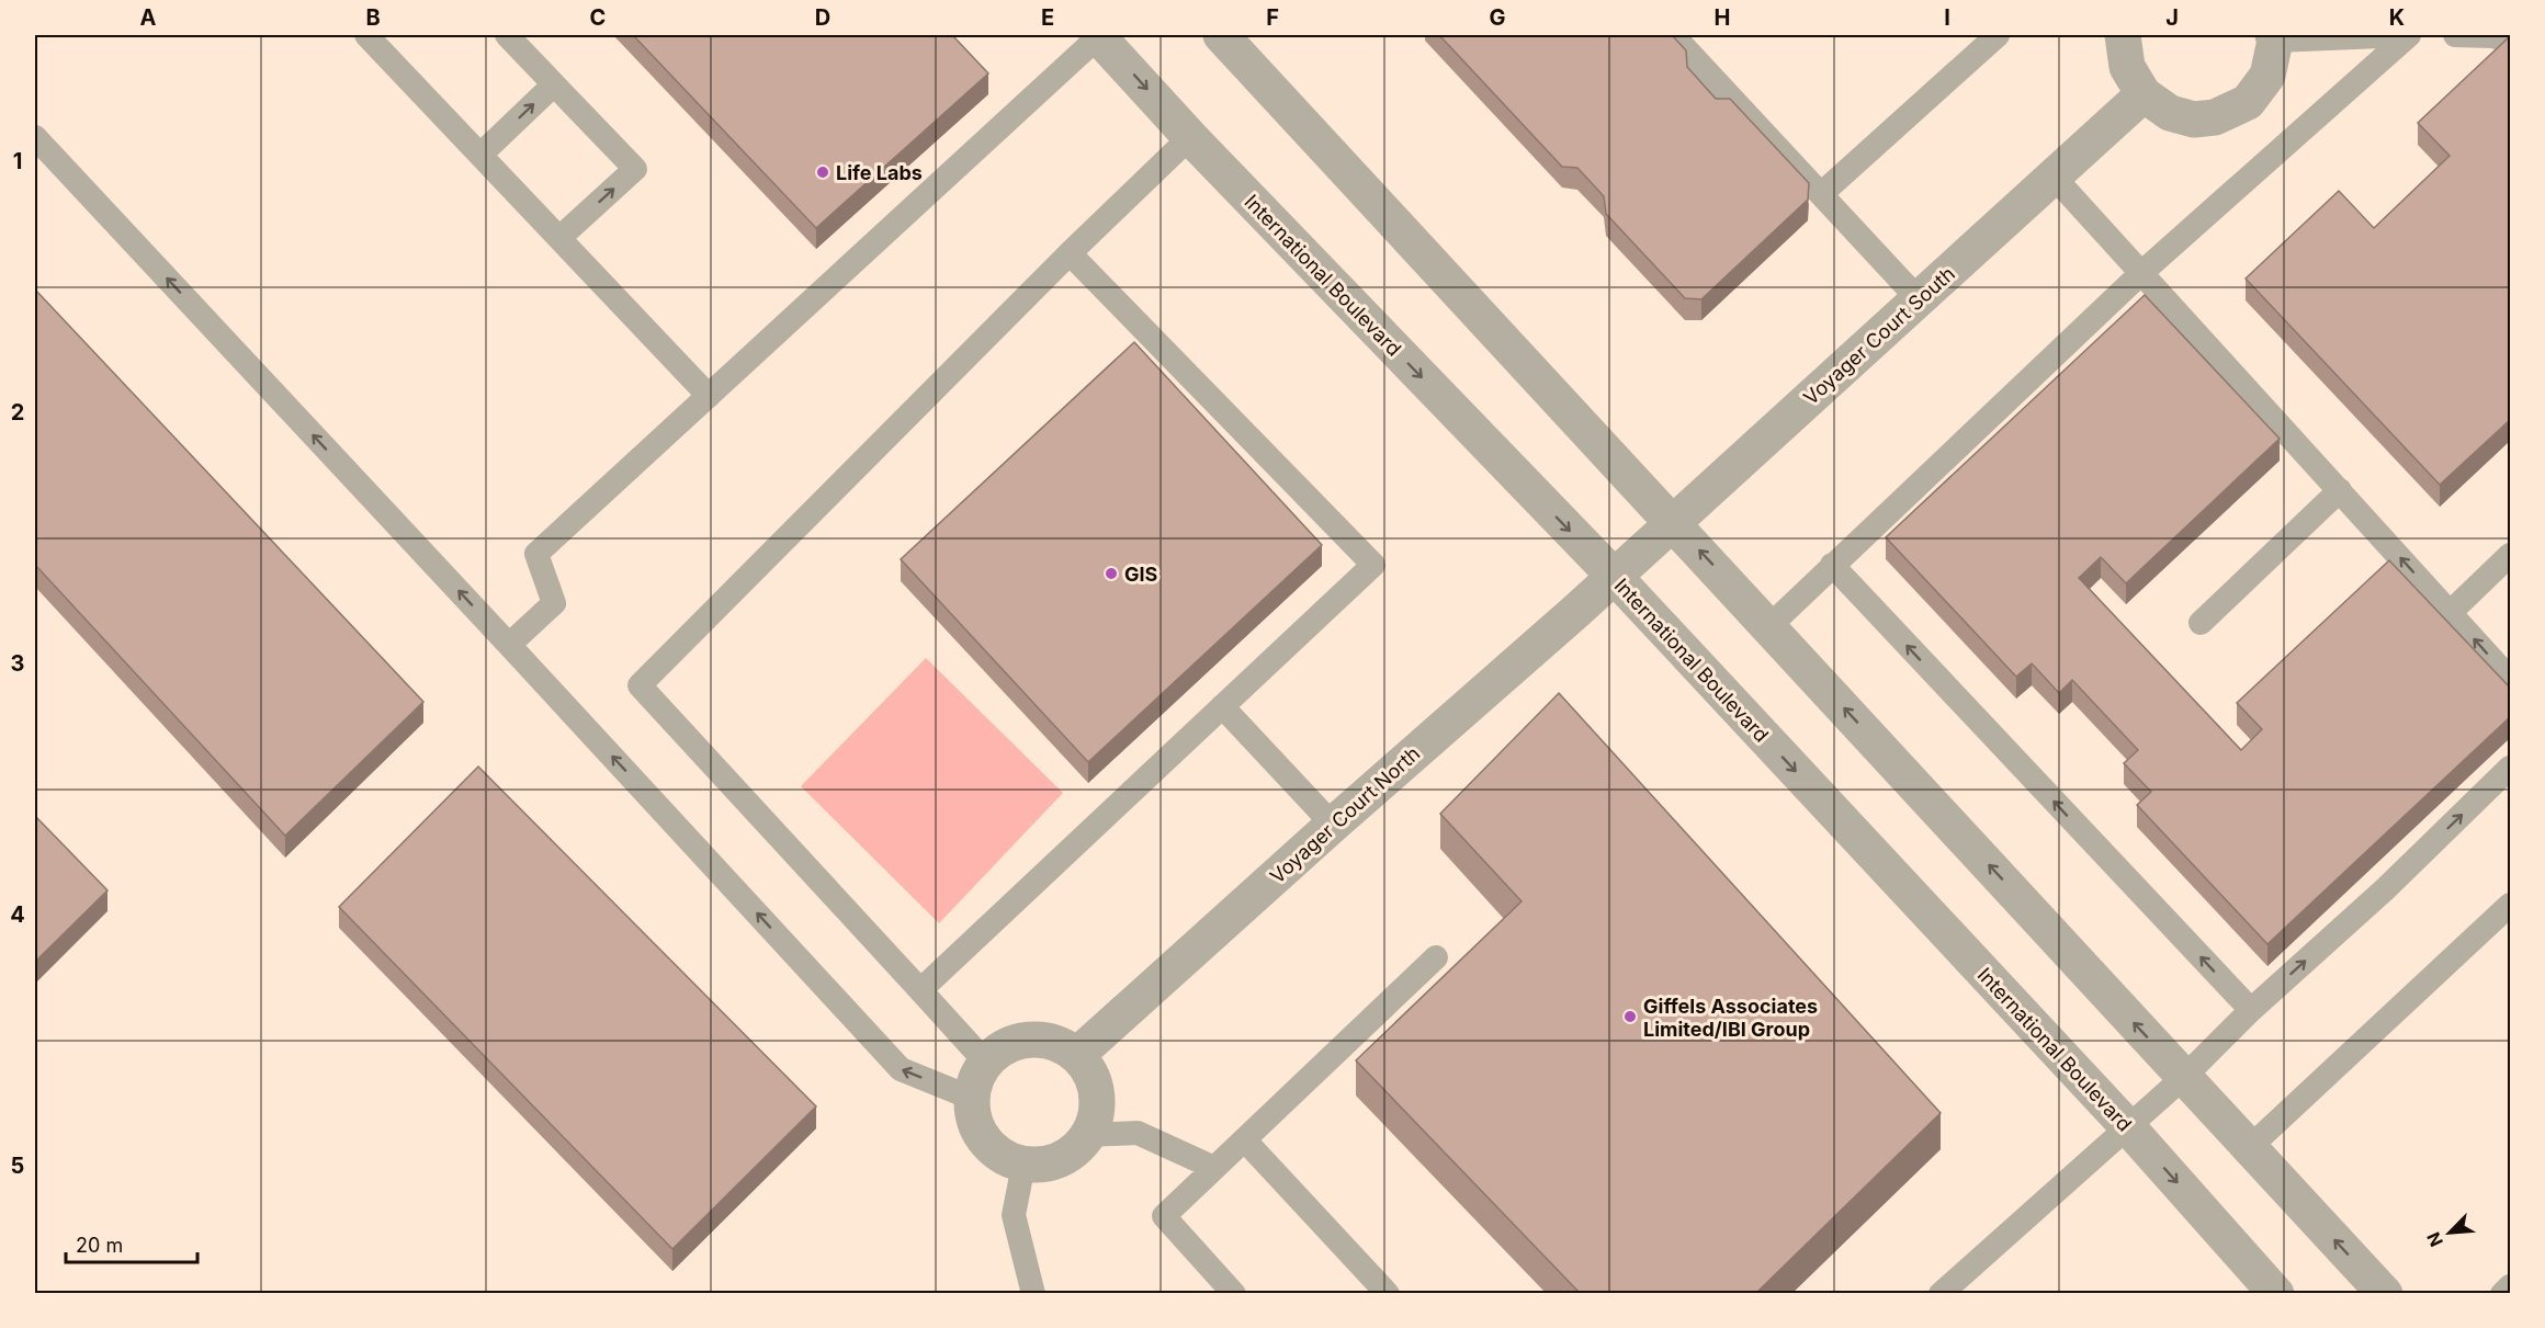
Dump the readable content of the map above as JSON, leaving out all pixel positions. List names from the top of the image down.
{
  "streets": {
    "street": ["International Boulevard", "Voyager Court South", "Voyager Court North"]
  },
  "crossings": [
    ["International Boulevard", "Voyager Court South"],
    ["International Boulevard", "Voyager Court North"],
    ["Voyager Court South", "Voyager Court North"]
  ],
  "places": ["Life Labs", "GIS", "Giffels Associates Limited/IBI Group"],
  "scale_bar": "20 m",
  "north": "bottom left",
  "grid": {
    "columns": [
      "A",
      "B",
      "C",
      "D",
      "E",
      "F",
      "G",
      "H",
      "I",
      "J",
      "K"
    ],
    "rows": [
      "1",
      "2",
      "3",
      "4",
      "5"
    ]
  }
}
